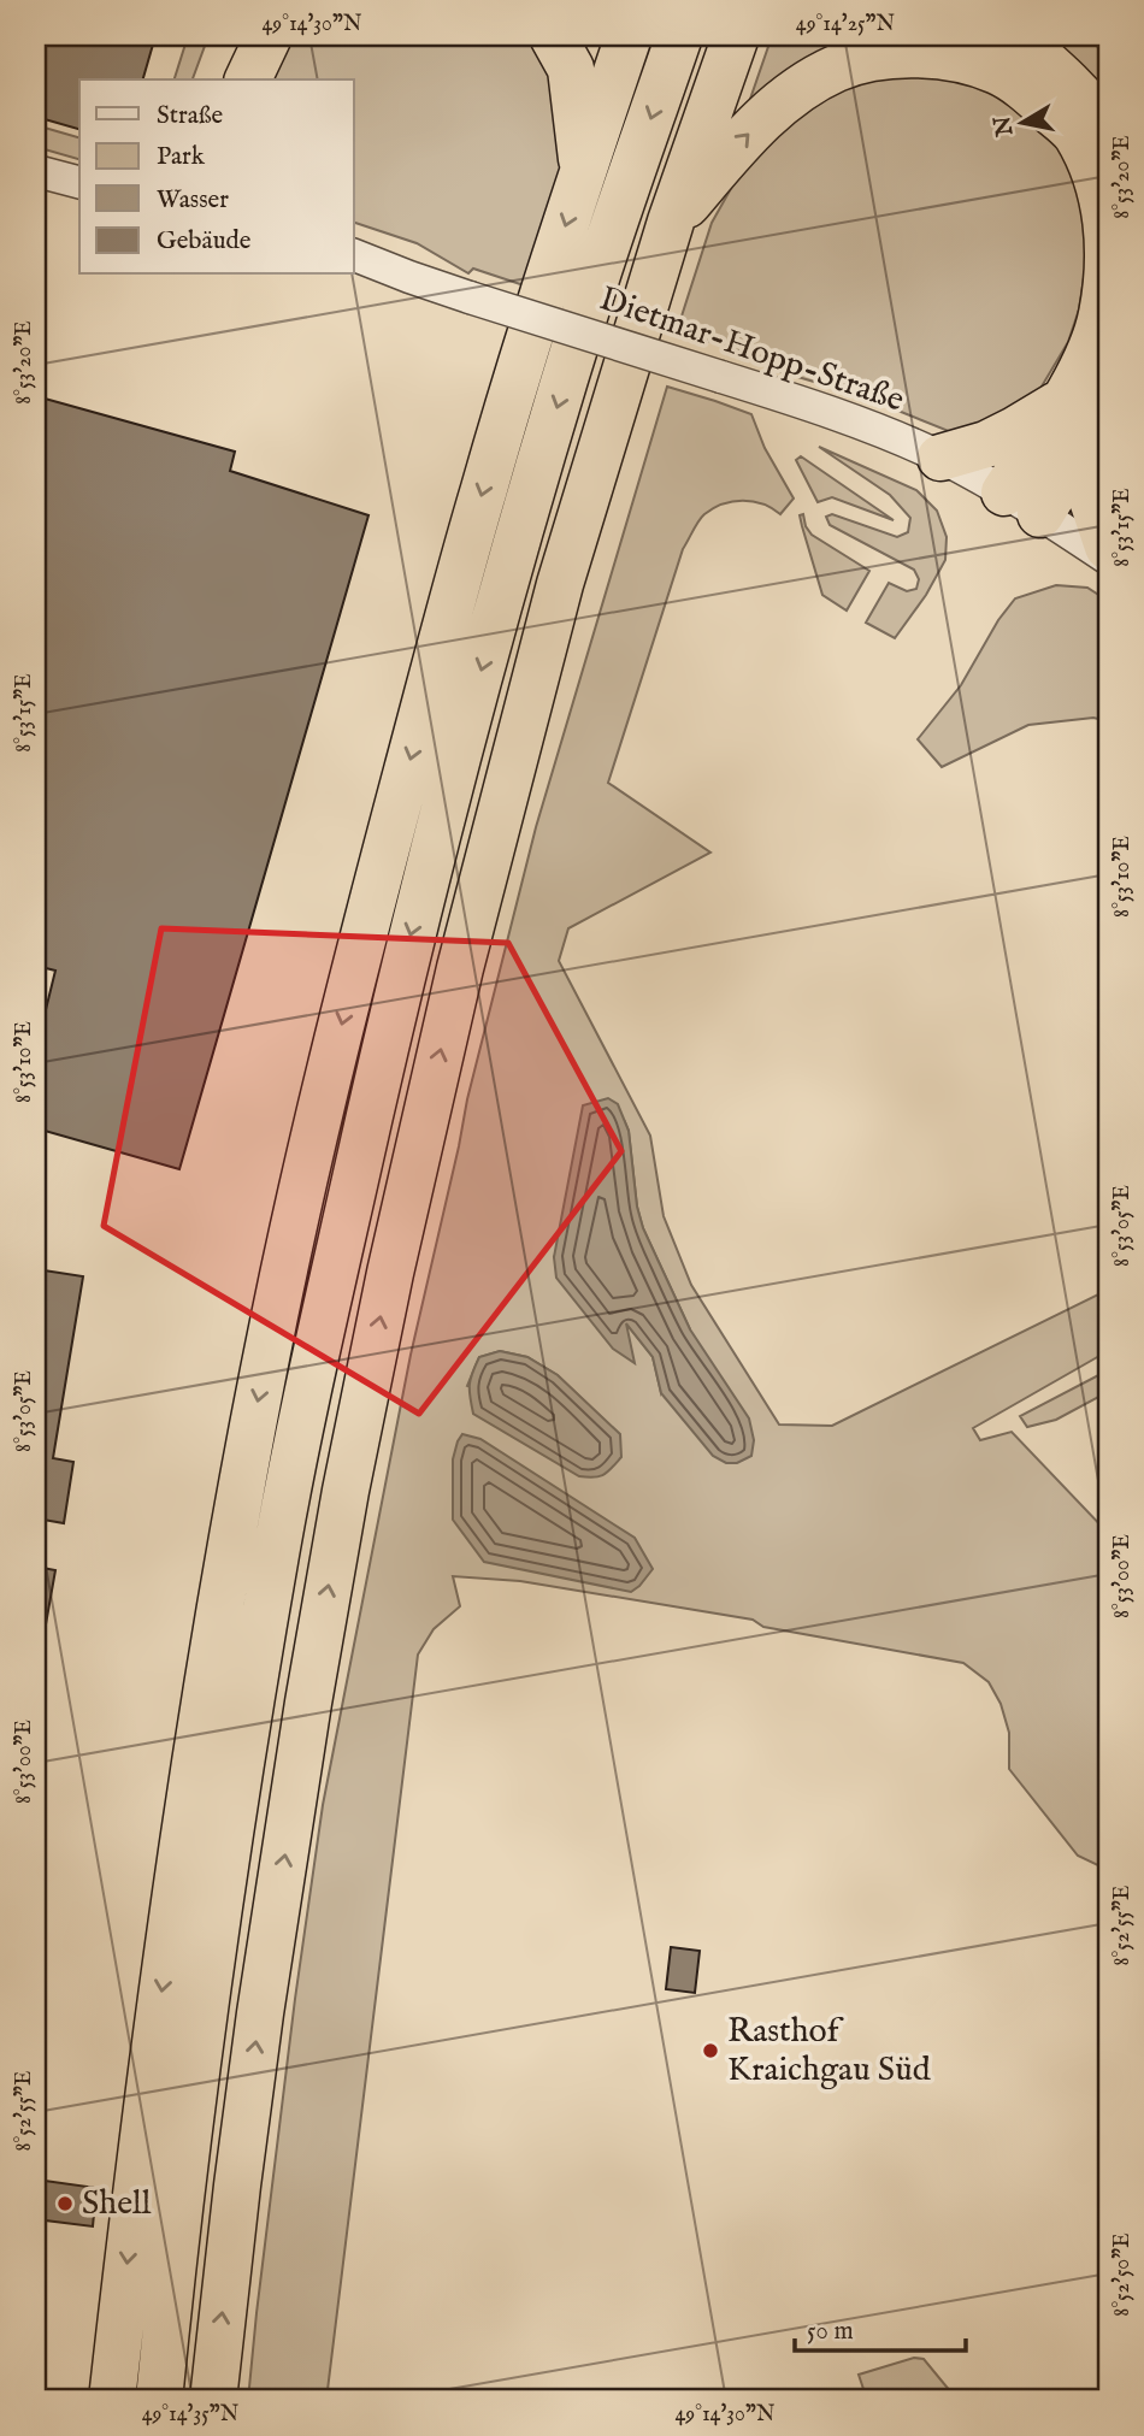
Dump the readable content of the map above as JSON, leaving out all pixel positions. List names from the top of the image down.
{
  "streets": {
    "street": ["Dietmar-Hopp-Straße"]
  },
  "places": ["Rasthof Kraichgau Süd", "Shell"],
  "legend": [
    "Straße",
    "Park",
    "Wasser",
    "Gebäude"
  ],
  "scale_bar": "50 m",
  "north": "left",
  "coordinates": [
    "49°14'30\"N",
    "49°14'25\"N",
    "8°53'20\"E",
    "8°53'15\"E",
    "8°53'10\"E",
    "8°53'05\"E",
    "8°53'00\"E",
    "8°52'55\"E",
    "8°52'50\"E",
    "49°14'35\"N"
  ]
}
